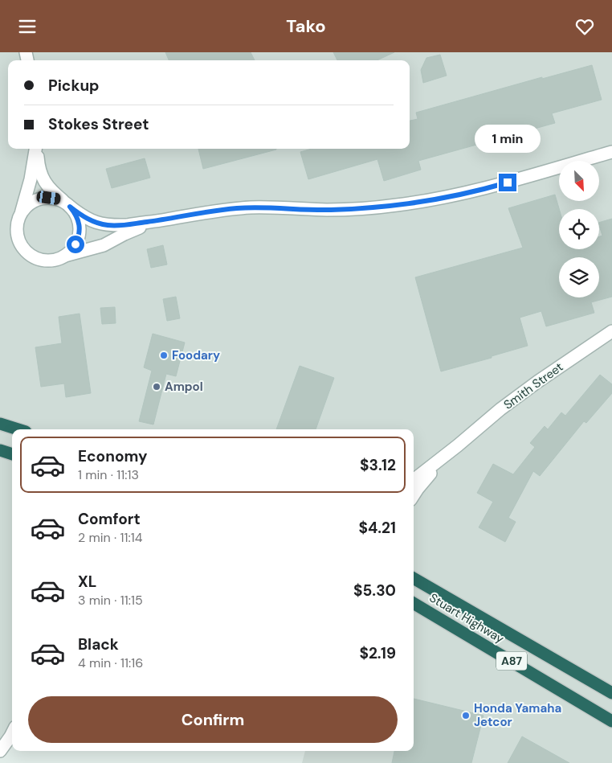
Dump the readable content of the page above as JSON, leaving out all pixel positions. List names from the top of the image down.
{
  "streets": {
    "highway": ["Stuart Highway", "A87"],
    "street": ["Smith Street"]
  },
  "places": ["Foodary", "Ampol", "Honda Yamaha Jetcor"],
  "north": "bottom right",
  "page": {
    "header": "Tako",
    "banner": ["Pickup", "Stokes Street"],
    "bubble": "1 min",
    "list": [
      {
        "name": "Economy",
        "note": "1 min · 11:13",
        "value": "$3.12"
      },
      {
        "name": "Comfort",
        "note": "2 min · 11:14",
        "value": "$4.21"
      },
      {
        "name": "XL",
        "note": "3 min · 11:15",
        "value": "$5.30"
      },
      {
        "name": "Black",
        "note": "4 min · 11:16",
        "value": "$2.19"
      }
    ],
    "buttons": "Confirm"
  }
}
